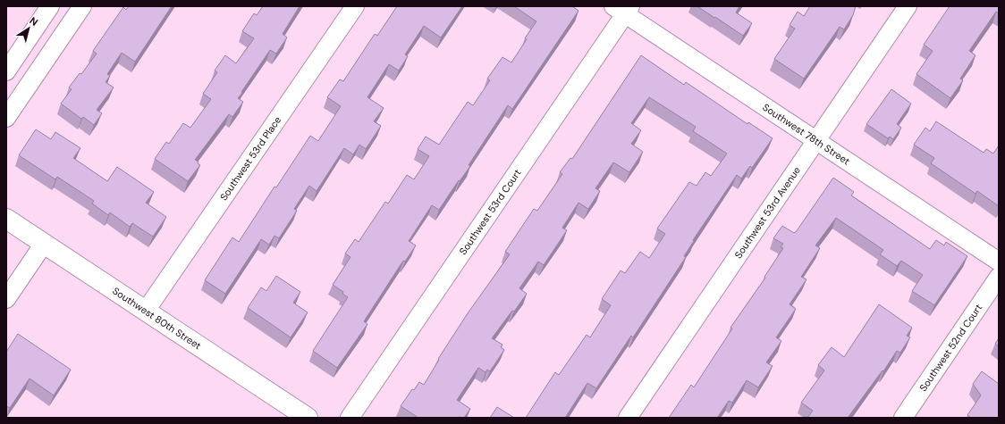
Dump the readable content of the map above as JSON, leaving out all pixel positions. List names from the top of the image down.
{
  "streets": {
    "street": [
      "Southwest 78th Street",
      "Southwest 53rd Place",
      "Southwest 53rd Court",
      "Southwest 53rd Avenue",
      "Southwest 80th Street",
      "Southwest 52nd Court"
    ]
  },
  "crossings": [
    ["Southwest 78th Street", "Southwest 53rd Court"],
    ["Southwest 78th Street", "Southwest 53rd Avenue"],
    ["Southwest 53rd Place", "Southwest 80th Street"]
  ],
  "north": "top right"
}
